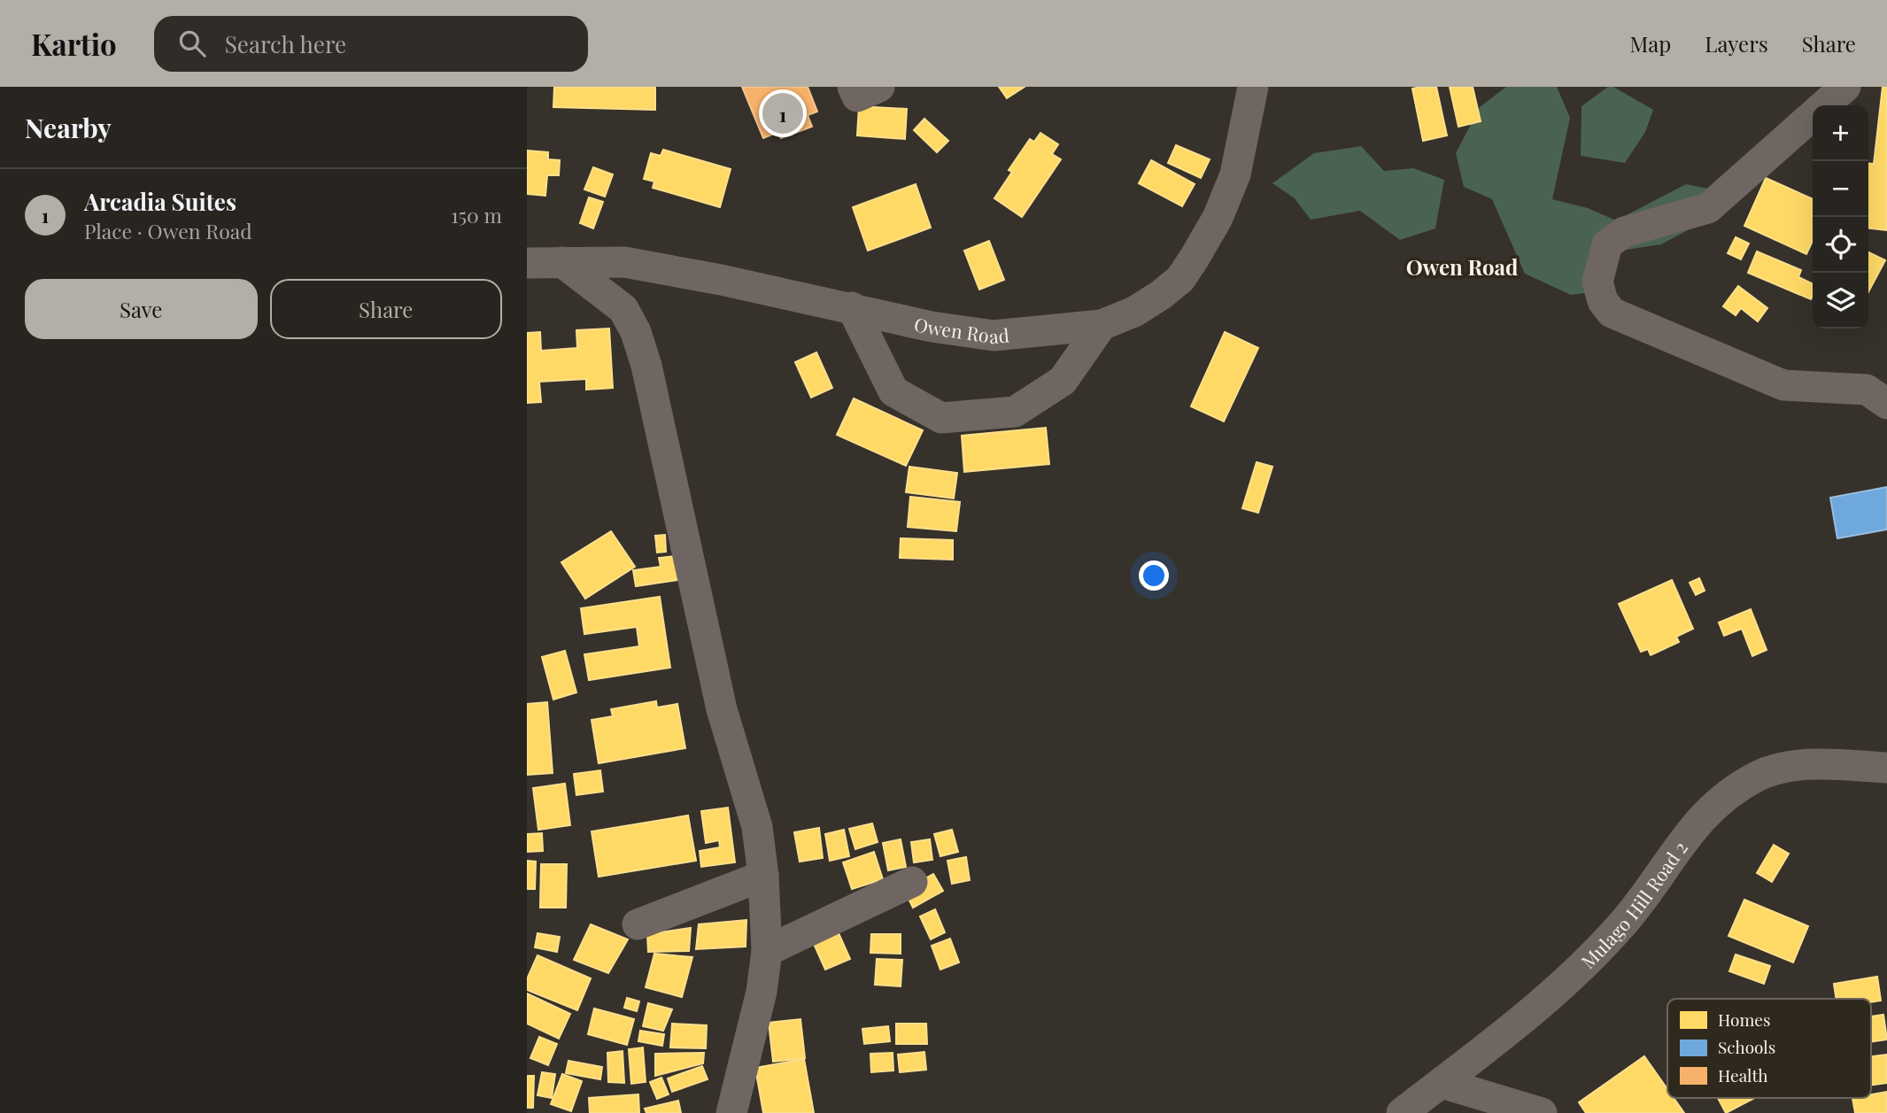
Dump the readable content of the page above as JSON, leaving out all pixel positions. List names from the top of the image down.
{
  "streets": {
    "street": ["Owen Road", "Mulago Hill Road 2"]
  },
  "districts": ["Owen Road"],
  "legend": ["Homes", "Schools", "Health"],
  "page": {
    "header": "Kartio",
    "search": "Search here",
    "nav": ["Map", "Layers", "Share"],
    "heading": "Nearby",
    "pins": "1",
    "map_buttons": ["+", "−"],
    "list": [
      {
        "mark": "1",
        "name": "Arcadia Suites",
        "note": "Place · Owen Road",
        "value": "150 m"
      }
    ],
    "buttons": ["Save", "Share"]
  }
}
